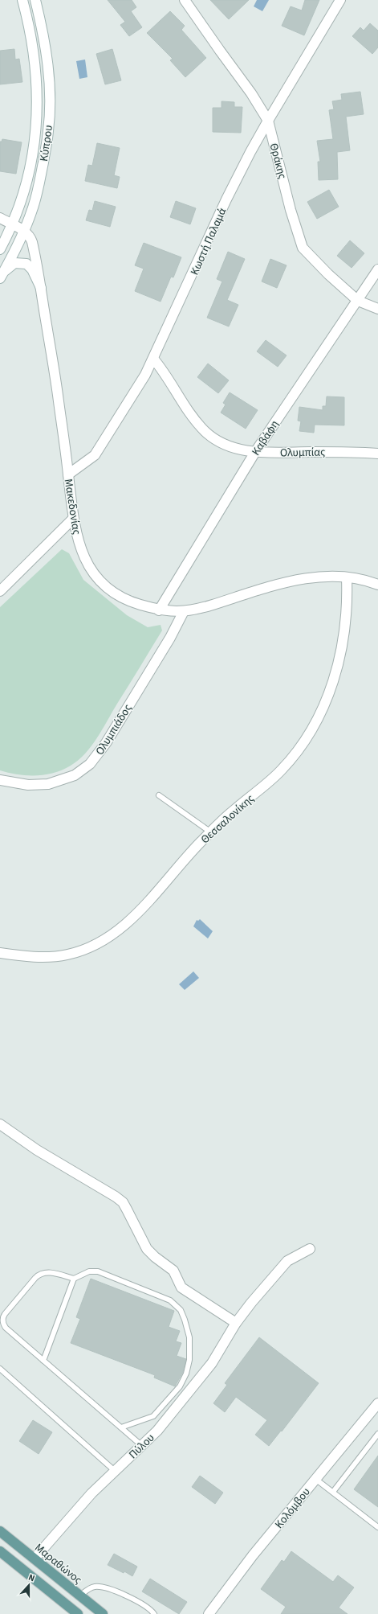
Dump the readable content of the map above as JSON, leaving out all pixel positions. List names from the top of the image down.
{
  "streets": {
    "main road": ["Μαραθώνος"],
    "street": [
      "Κύπρου",
      "Θράκης",
      "Κωστή Παλαμά",
      "Καβάφη",
      "Ολυμπίας",
      "Μακεδονίας",
      "Ολυμπιάδος",
      "Θεσσαλονίκης",
      "Πύλου",
      "Κολόμβου"
    ]
  },
  "crossings": [
    ["Κύπρου", "Μακεδονίας"],
    ["Θράκης", "Κωστή Παλαμά"],
    ["Θράκης", "Καβάφη"],
    ["Κωστή Παλαμά", "Ολυμπίας"],
    ["Κωστή Παλαμά", "Μακεδονίας"],
    ["Καβάφη", "Ολυμπίας"],
    ["Καβάφη", "Μακεδονίας"],
    ["Μακεδονίας", "Ολυμπιάδος"],
    ["Μακεδονίας", "Θεσσαλονίκης"],
    ["Πύλου", "Μαραθώνος"]
  ],
  "north": "top"
}
